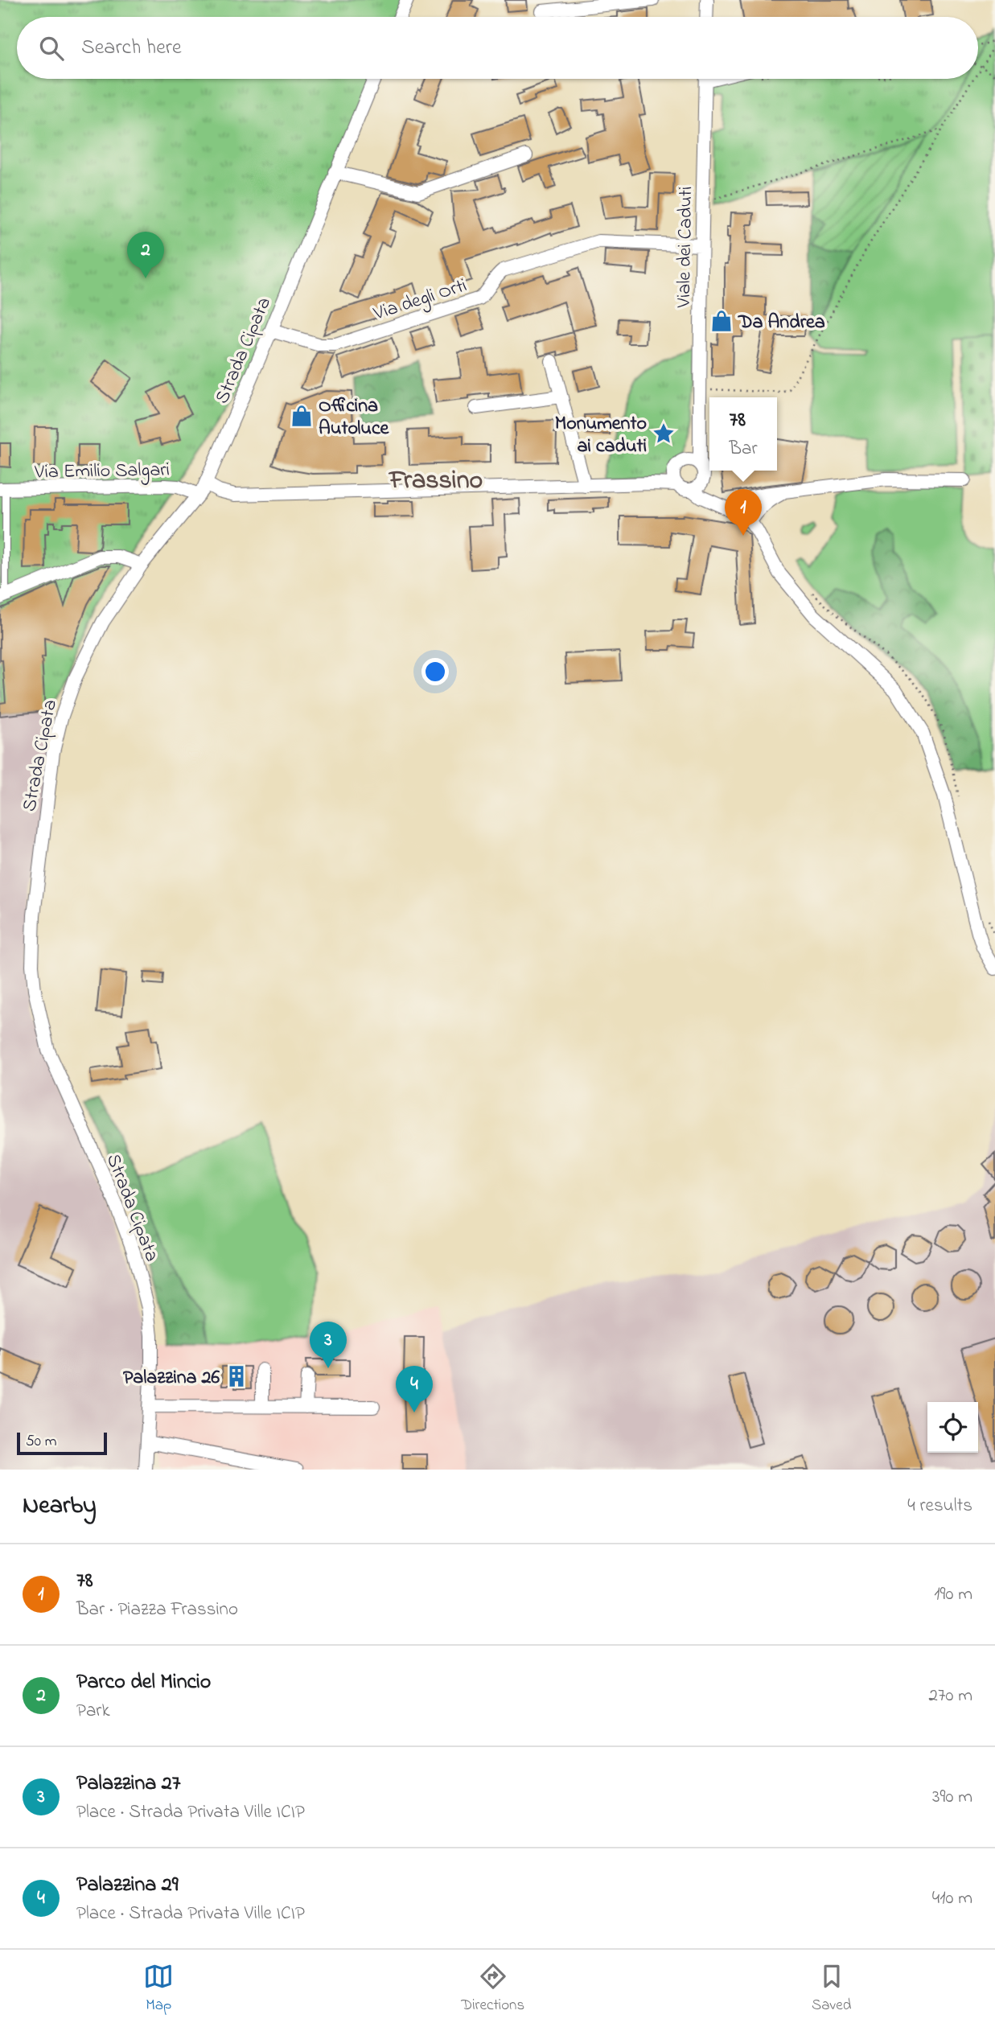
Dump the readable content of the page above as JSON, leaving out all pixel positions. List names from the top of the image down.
{
  "streets": {
    "street": [
      "Viale dei Caduti",
      "Via degli Orti",
      "Strada Cipata",
      "Via Emilio Salgari"
    ]
  },
  "crossings": [
    ["Viale dei Caduti", "Via degli Orti"],
    ["Via degli Orti", "Strada Cipata"],
    ["Strada Cipata", "Via Emilio Salgari"]
  ],
  "districts": ["Frassino"],
  "places": {
    "shop": ["Da Andrea", "Officina Autoluce"],
    "place": ["Monumento ai caduti"],
    "building": ["Palazzina 26"]
  },
  "scale_bar": "50 m",
  "page": {
    "search": "Search here",
    "pins": [
      "2",
      "1",
      "3",
      "4"
    ],
    "popup": ["78", "Bar"],
    "scale": "50 m",
    "heading": ["Nearby", "4 results"],
    "list": [
      {
        "mark": "1",
        "name": "78",
        "note": "Bar · Piazza Frassino",
        "value": "190 m"
      },
      {
        "mark": "2",
        "name": "Parco del Mincio",
        "note": "Park",
        "value": "270 m"
      },
      {
        "mark": "3",
        "name": "Palazzina 27",
        "note": "Place · Strada Privata Ville ICIP",
        "value": "390 m"
      },
      {
        "mark": "4",
        "name": "Palazzina 29",
        "note": "Place · Strada Privata Ville ICIP",
        "value": "410 m"
      }
    ],
    "nav": ["Map", "Directions", "Saved"]
  }
}
